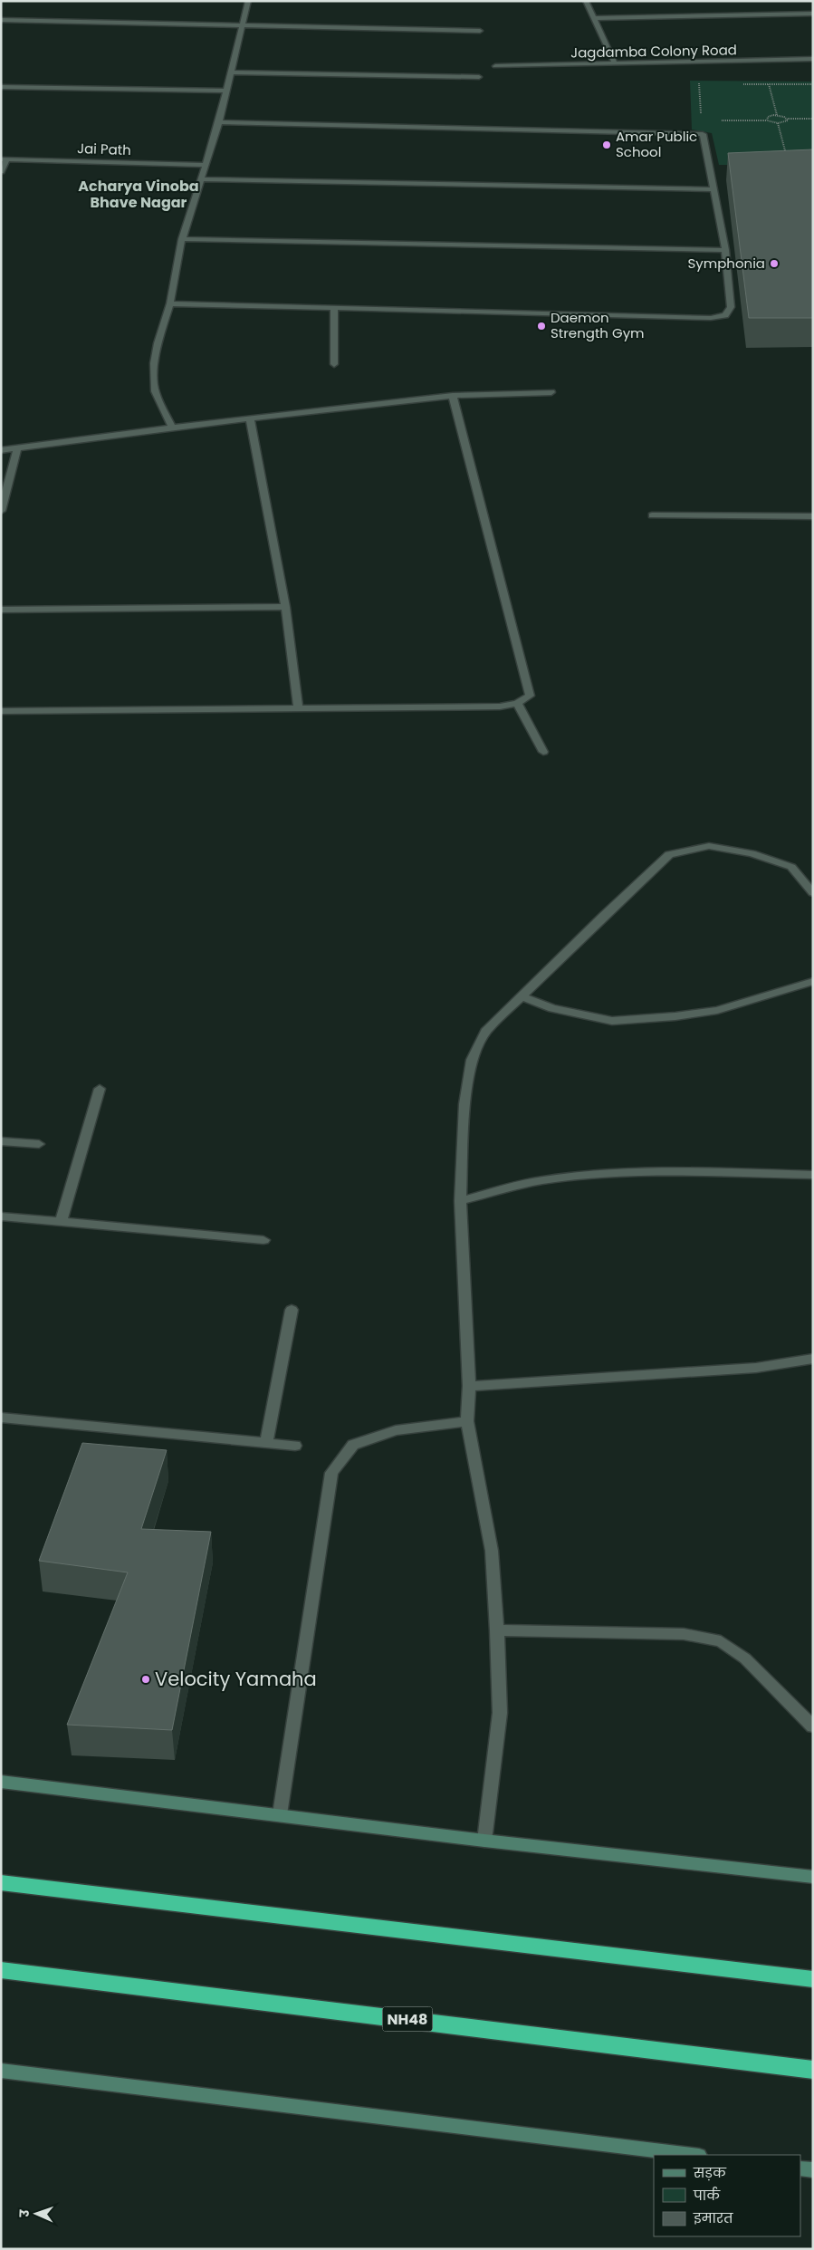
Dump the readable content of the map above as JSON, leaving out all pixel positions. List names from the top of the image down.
{
  "streets": {
    "highway": ["NH48"],
    "street": ["Jagdamba Colony Road", "Jai Path"]
  },
  "districts": ["Acharya Vinoba Bhave Nagar"],
  "places": [
    "Amar Public School",
    "Symphonia",
    "Daemon Strength Gym",
    "Velocity Yamaha"
  ],
  "legend": ["सड़क", "पार्क", "इमारत"],
  "north": "left"
}
